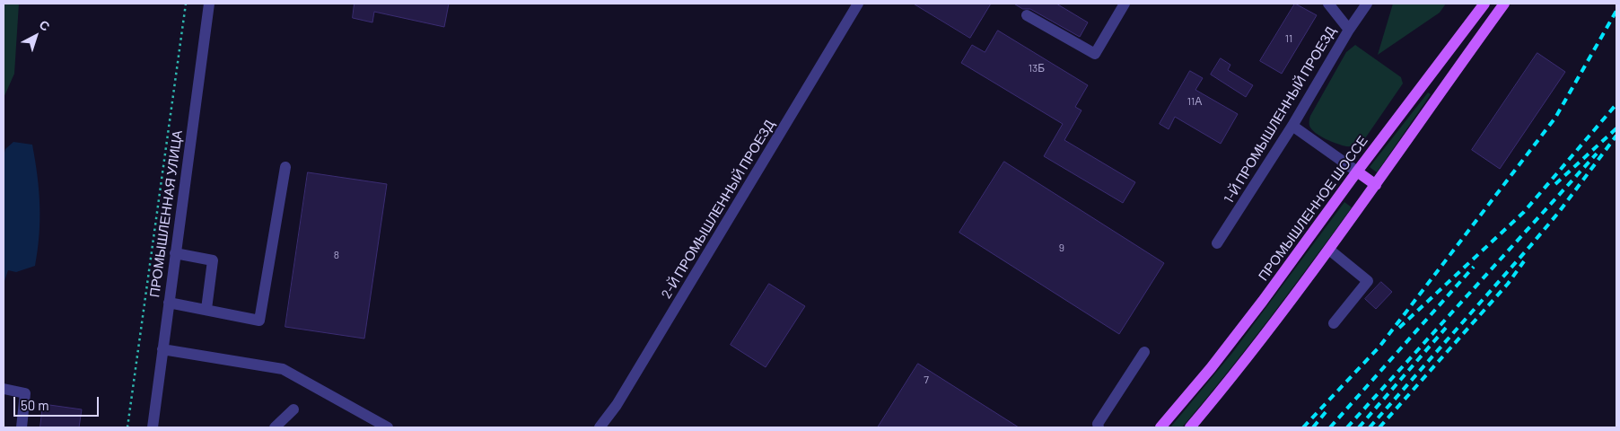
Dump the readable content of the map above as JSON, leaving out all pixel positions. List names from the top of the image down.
{
  "streets": {
    "main road": ["ПРОМЫШЛЕННОЕ ШОССЕ"],
    "street": ["1-Й ПРОМЫШЛЕННЫЙ ПРОЕЗД", "2-Й ПРОМЫШЛЕННЫЙ ПРОЕЗД", "ПРОМЫШЛЕННАЯ УЛИЦА"]
  },
  "house_numbers": [
    "11",
    "13Б",
    "11А",
    "9",
    "8",
    "7"
  ],
  "scale_bar": "50 m",
  "north": "top right"
}
